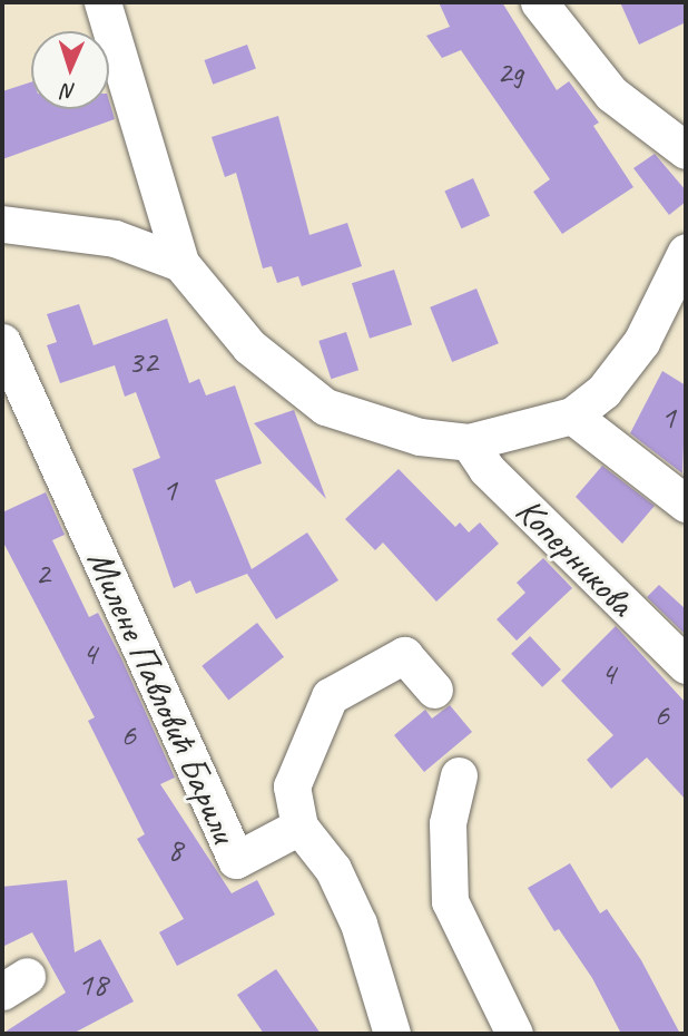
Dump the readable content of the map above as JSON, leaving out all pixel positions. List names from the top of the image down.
{
  "streets": {
    "street": ["Коперникова", "Милене Павловић Барили"]
  },
  "house_numbers": [
    "2g",
    "32",
    "1",
    "1",
    "2",
    "4",
    "4",
    "6",
    "6",
    "8",
    "18"
  ],
  "north": "bottom"
}
